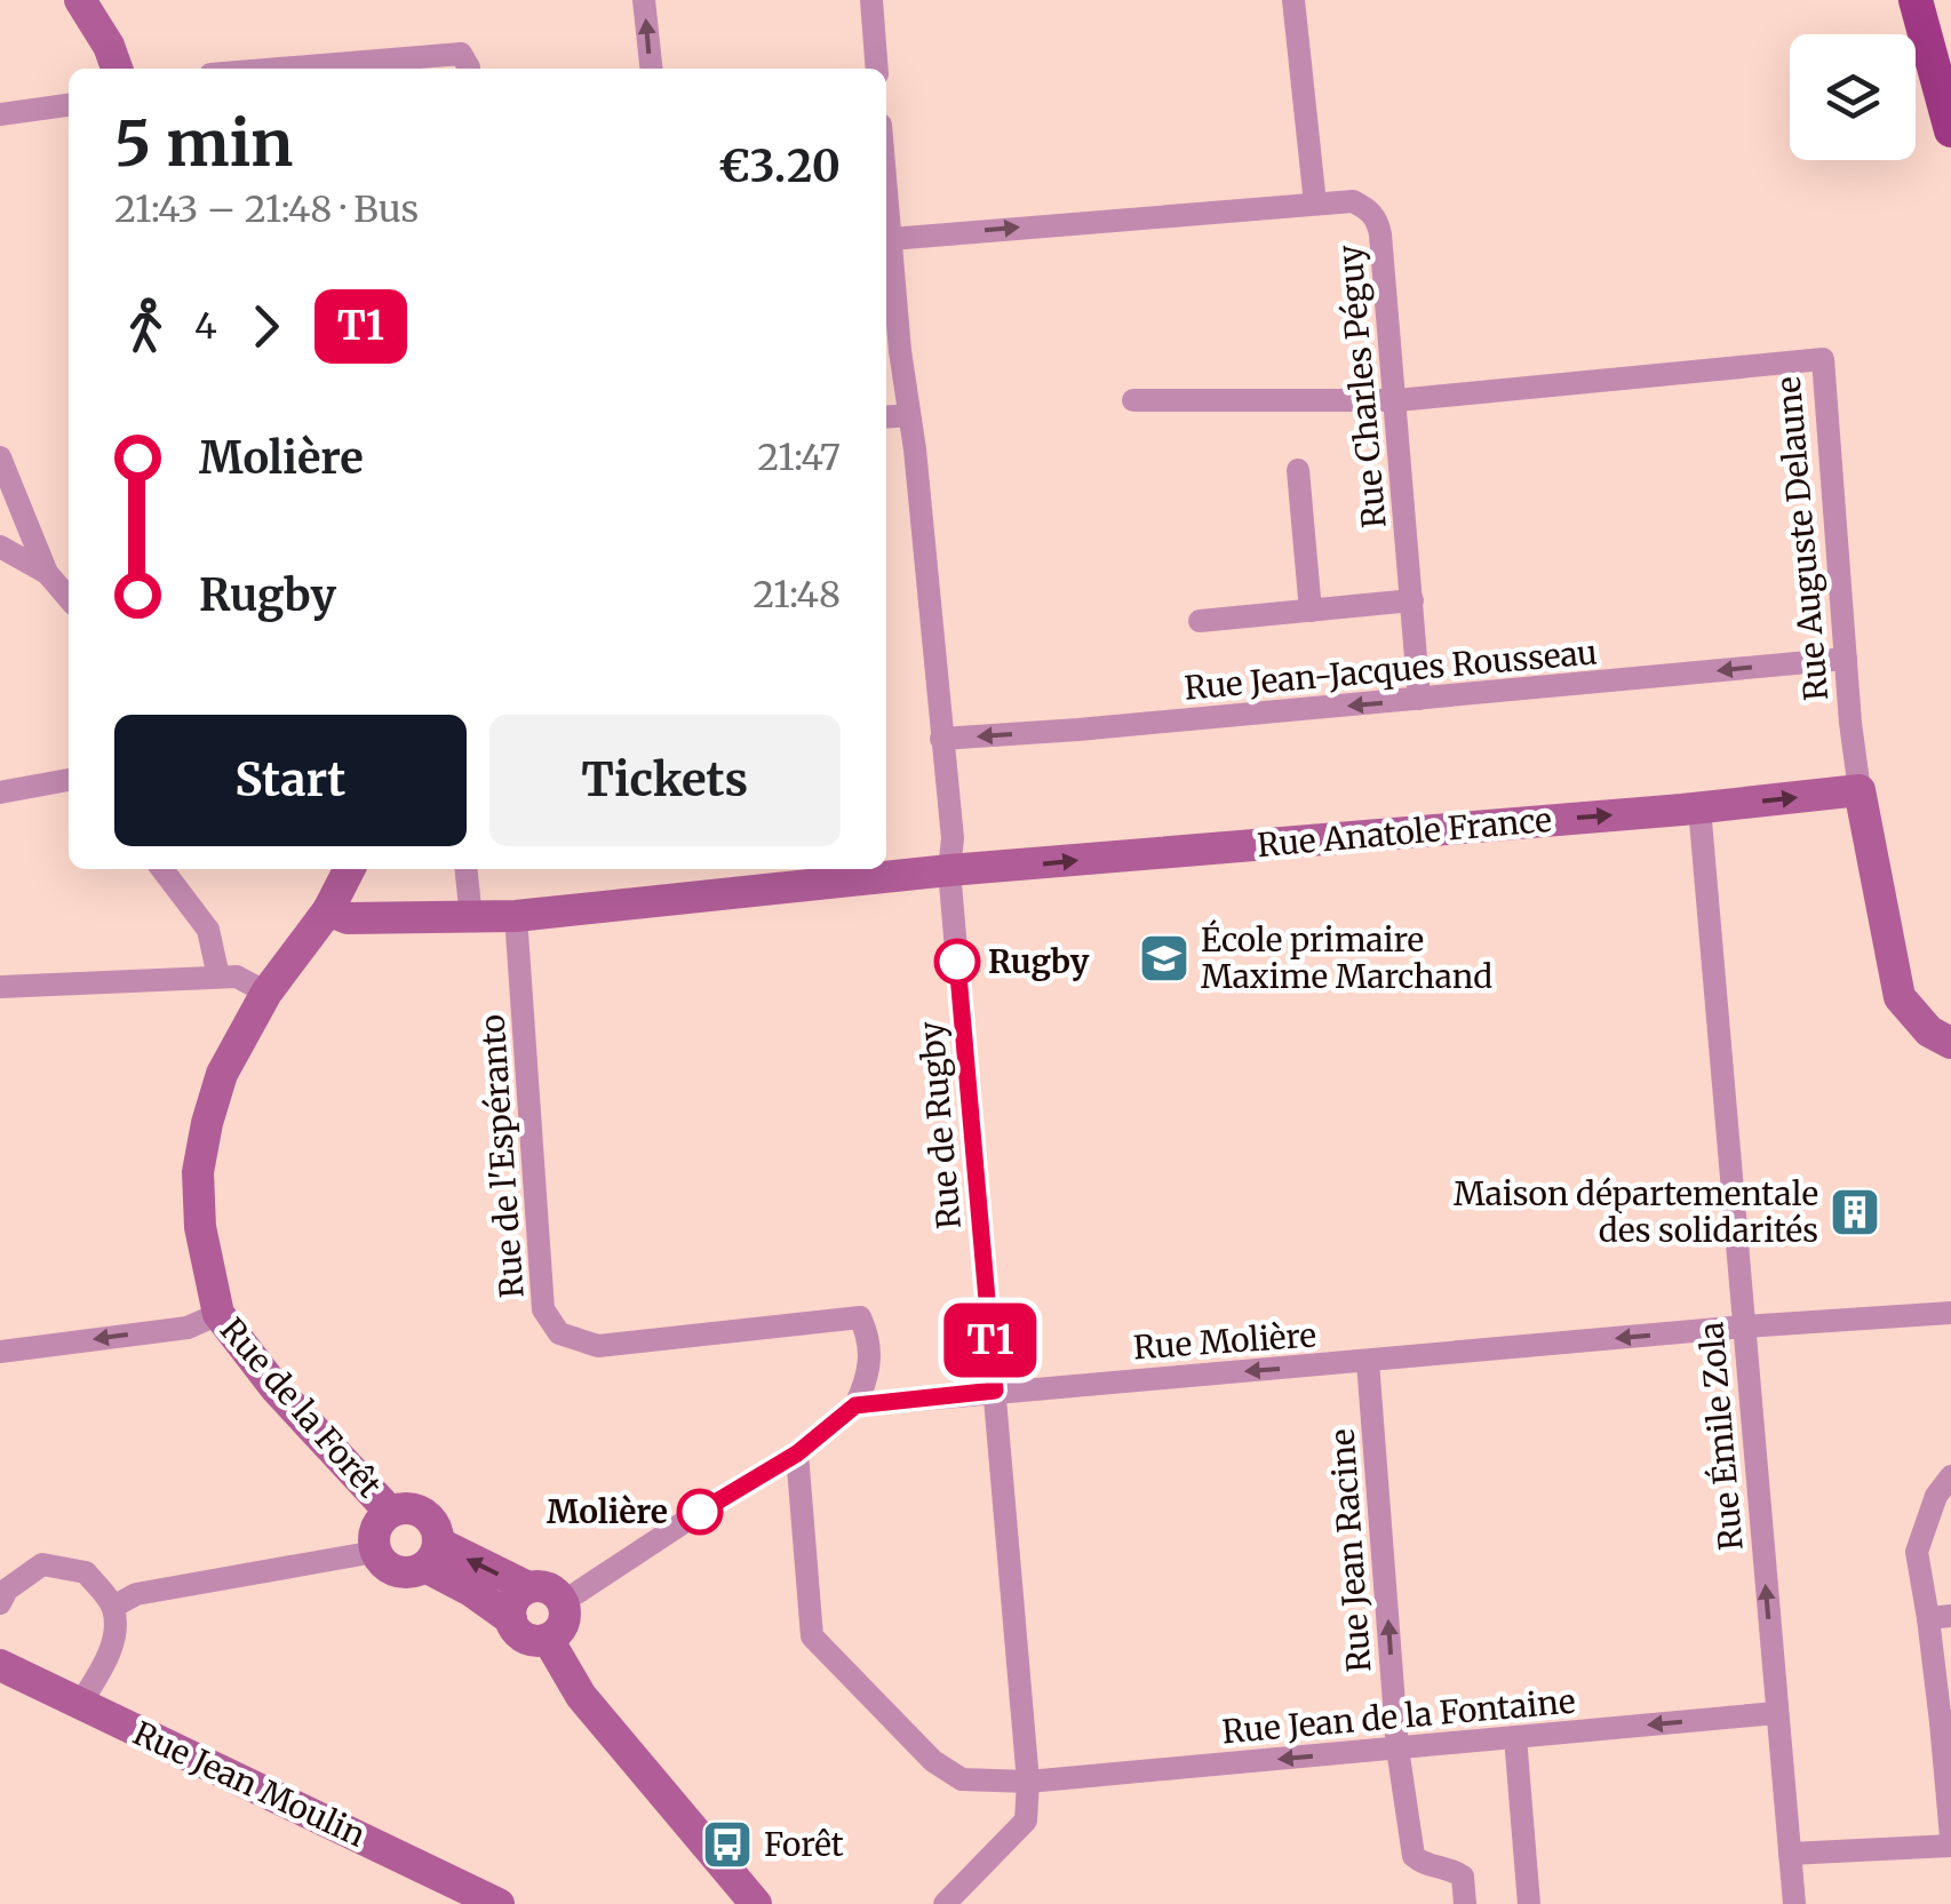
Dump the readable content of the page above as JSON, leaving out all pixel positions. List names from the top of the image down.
{
  "streets": {
    "street": [
      "Rue Charles Péguy",
      "Rue Auguste Delaune",
      "Rue Jean-Jacques Rousseau",
      "Rue Anatole France",
      "Rue de Rugby",
      "Rue de l'Espéranto",
      "Rue Molière",
      "Rue de la Forêt",
      "Rue Émile Zola",
      "Rue Jean Racine",
      "Rue Jean de la Fontaine",
      "Rue Jean Moulin"
    ]
  },
  "crossings": [
    ["Rue Charles Péguy", "Rue Auguste Delaune"],
    ["Rue Charles Péguy", "Rue Jean-Jacques Rousseau"],
    ["Rue Charles Péguy", "Rue de Rugby"],
    ["Rue Auguste Delaune", "Rue Jean-Jacques Rousseau"],
    ["Rue Auguste Delaune", "Rue Anatole France"],
    ["Rue Jean-Jacques Rousseau", "Rue de Rugby"],
    ["Rue Anatole France", "Rue de Rugby"],
    ["Rue Anatole France", "Rue de l'Espéranto"],
    ["Rue Anatole France", "Rue de la Forêt"],
    ["Rue Anatole France", "Rue Émile Zola"],
    ["Rue de Rugby", "Rue Molière"],
    ["Rue de Rugby", "Rue Jean de la Fontaine"],
    ["Rue de l'Espéranto", "Rue Molière"],
    ["Rue Molière", "Rue Émile Zola"],
    ["Rue Molière", "Rue Jean Racine"],
    ["Rue Émile Zola", "Rue Jean de la Fontaine"],
    ["Rue Jean Racine", "Rue Jean de la Fontaine"]
  ],
  "one_way": [
    "Rue Jean-Jacques Rousseau",
    "Rue Anatole France",
    "Rue Molière",
    "Rue Jean Racine",
    "Rue Jean de la Fontaine"
  ],
  "places": {
    "school or university": ["École primaire Maxime Marchand"],
    "other": ["Rugby", "Molière"],
    "building": ["Maison départementale des solidarités"],
    "bus stop": ["Forêt"]
  },
  "lines": ["bus line T1"],
  "page": {
    "on_map": "T1",
    "heading": ["5 min", "21:43 – 21:48 · Bus", "€3.20"],
    "legs": ["4", "T1"],
    "list": [
      {
        "name": "Molière",
        "value": "21:47"
      },
      {
        "name": "Rugby",
        "value": "21:48"
      }
    ],
    "buttons": ["Start", "Tickets"]
  }
}
